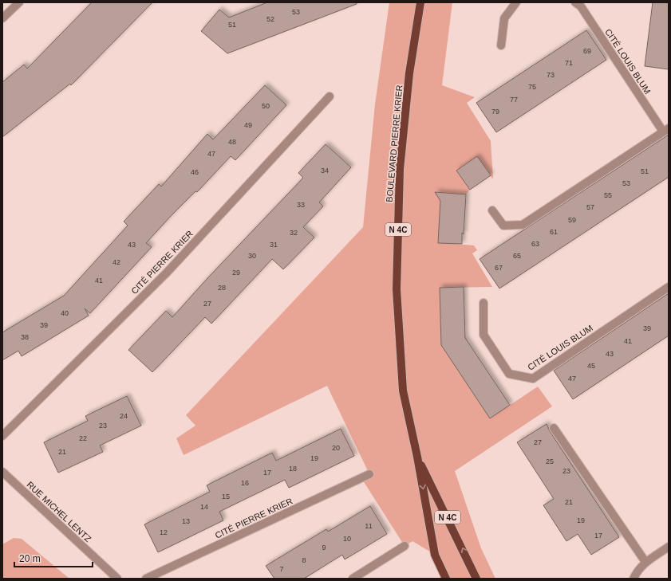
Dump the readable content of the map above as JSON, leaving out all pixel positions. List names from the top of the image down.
{
  "streets": {
    "main road": ["BOULEVARD PIERRE KRIER", "N 4C"],
    "street": ["CITÉ LOUIS BLUM", "CITÉ PIERRE KRIER", "RUE MICHEL LENTZ"]
  },
  "house_numbers": [
    "53",
    "52",
    "51",
    "69",
    "71",
    "73",
    "75",
    "77",
    "50",
    "79",
    "49",
    "48",
    "47",
    "34",
    "51",
    "46",
    "53",
    "55",
    "33",
    "57",
    "59",
    "61",
    "32",
    "63",
    "43",
    "31",
    "30",
    "65",
    "42",
    "67",
    "29",
    "41",
    "28",
    "27",
    "40",
    "39",
    "39",
    "38",
    "41",
    "43",
    "45",
    "47",
    "24",
    "23",
    "22",
    "27",
    "20",
    "21",
    "19",
    "25",
    "18",
    "23",
    "17",
    "16",
    "15",
    "21",
    "14",
    "19",
    "13",
    "11",
    "12",
    "17",
    "10",
    "9",
    "8",
    "7"
  ],
  "scale_bar": "20 m"
}
